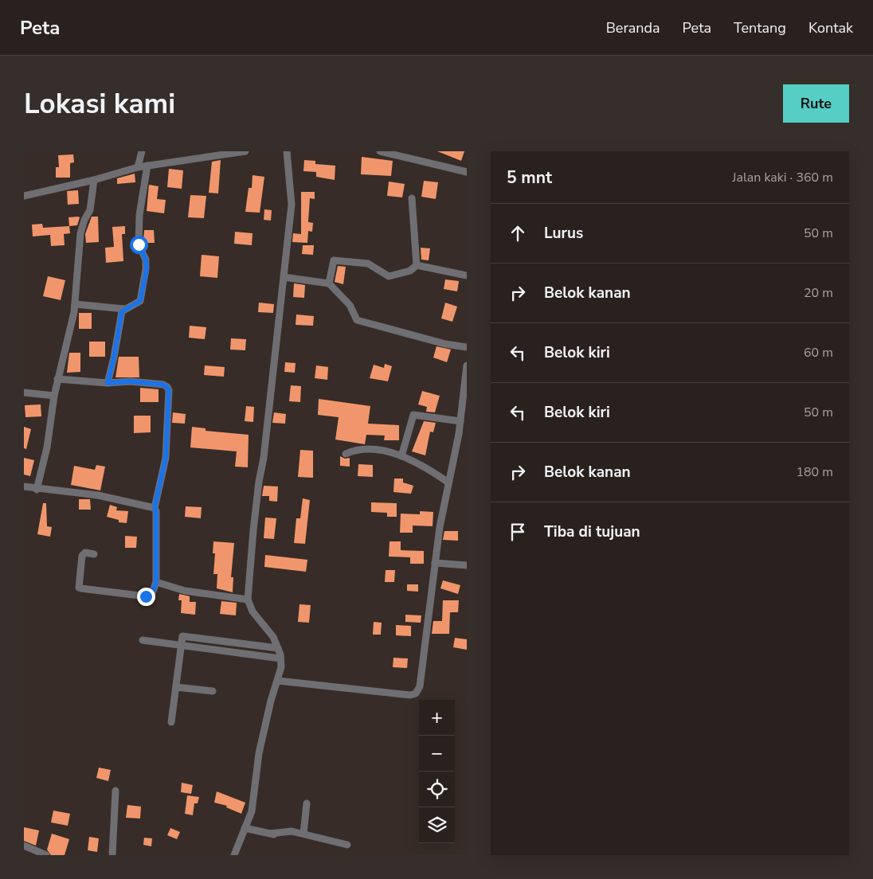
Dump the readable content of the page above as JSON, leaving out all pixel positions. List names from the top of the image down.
{
  "page": {
    "header": "Peta",
    "nav": [
      "Beranda",
      "Peta",
      "Tentang",
      "Kontak"
    ],
    "buttons": "Rute",
    "title": "Lokasi kami",
    "heading": ["5 mnt", "Jalan kaki · 360 m"],
    "list": [
      ["Lurus", "50 m"],
      ["Belok kanan", "20 m"],
      ["Belok kiri", "60 m"],
      ["Belok kiri", "50 m"],
      ["Belok kanan", "180 m"],
      "Tiba di tujuan"
    ],
    "map_buttons": ["+", "−"]
  }
}
